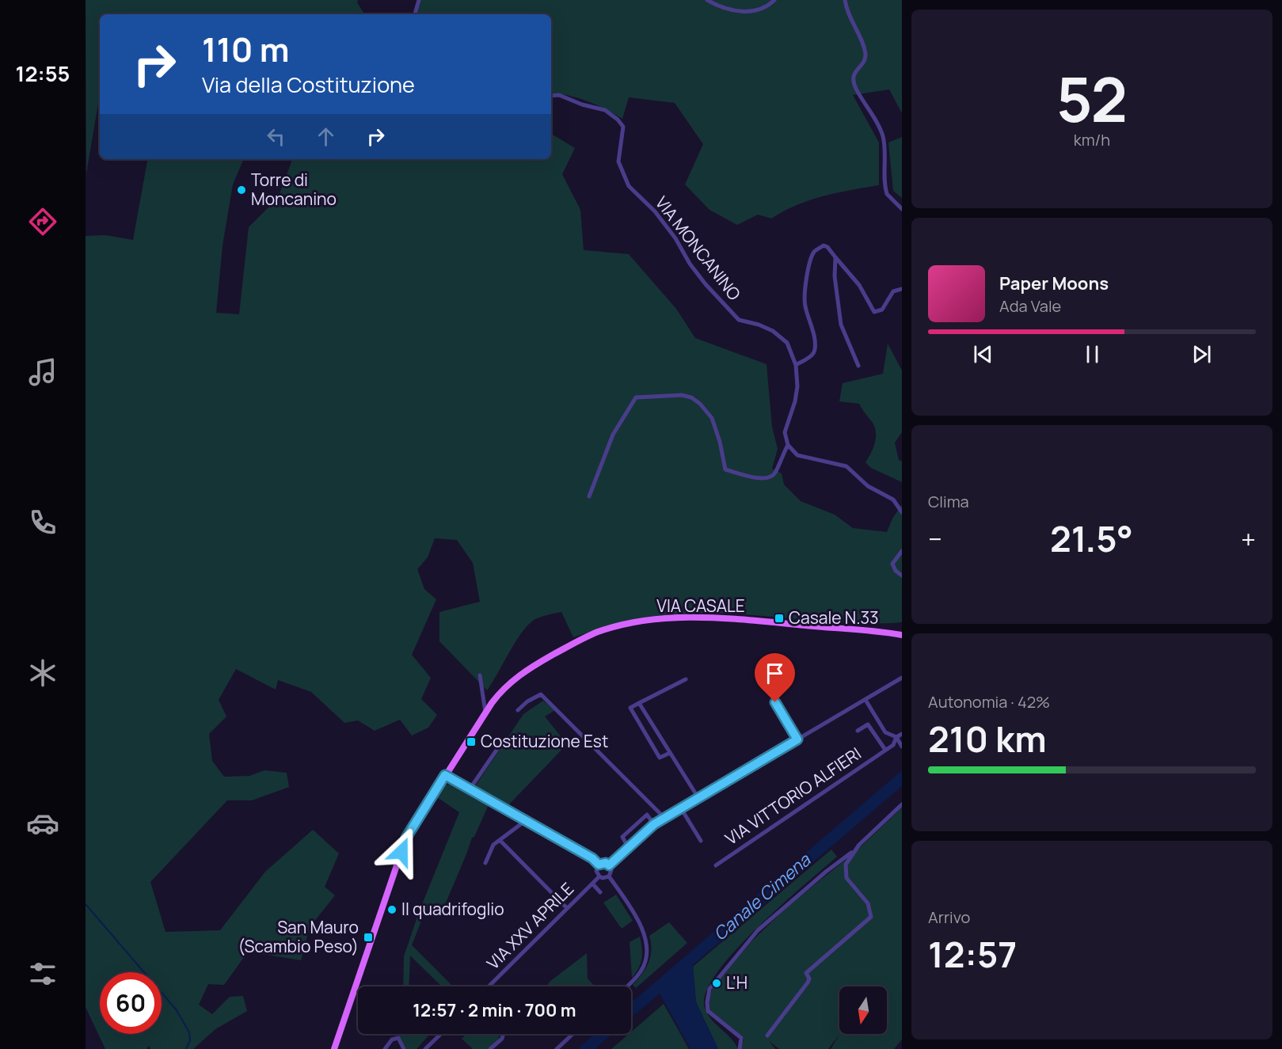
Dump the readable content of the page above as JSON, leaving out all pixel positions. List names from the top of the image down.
{
  "streets": {
    "main road": ["VIA CASALE"],
    "street": ["VIA MONCANINO", "VIA VITTORIO ALFIERI", "VIA XXV APRILE"]
  },
  "water": ["Canale Cimena"],
  "places": {
    "other": ["Torre di Moncanino", "Il quadrifoglio", "L'H"],
    "transit": ["Casale N.33", "Costituzione Est", "San Mauro (Scambio Peso)"]
  },
  "north": "bottom",
  "page": {
    "tabs": "12:55",
    "tile": [
      ["52", "km/h"],
      "Clima",
      ["Autonomia · 42%", "210 km"],
      ["Arrivo", "12:57"]
    ],
    "turn": ["110 m", "Via della Costituzione"],
    "song": ["Paper Moons", "Ada Vale"],
    "heat": ["−", "21.5°", "+"],
    "limit": "60",
    "trip": "12:57 · 2 min · 700 m"
  }
}
